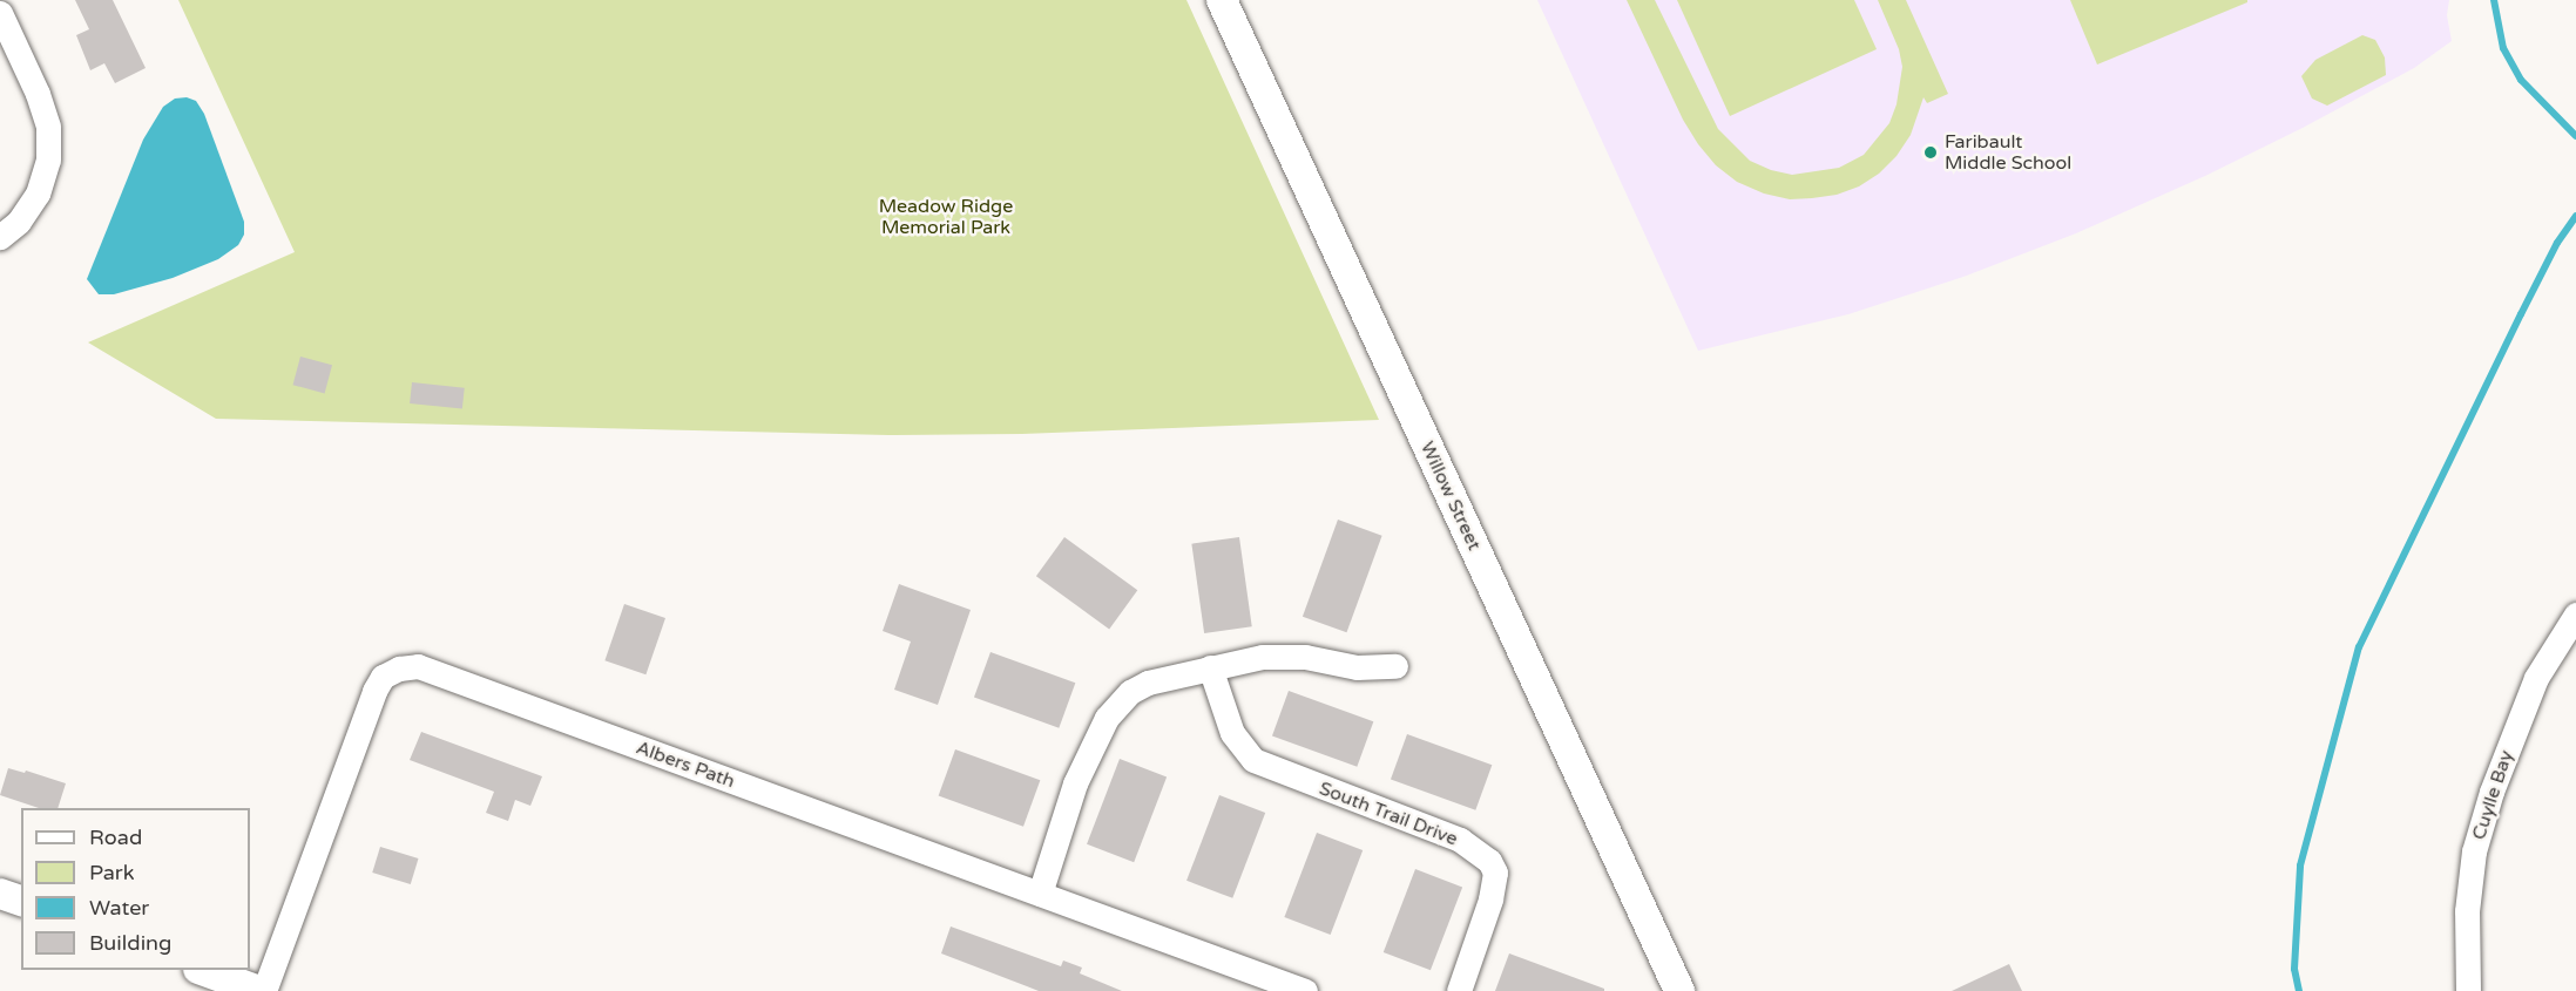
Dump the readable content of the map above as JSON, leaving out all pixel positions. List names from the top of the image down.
{
  "streets": {
    "street": [
      "Willow Street",
      "Albers Path",
      "Cuylle Bay",
      "South Trail Drive"
    ]
  },
  "parks": ["Meadow Ridge Memorial Park"],
  "places": ["Faribault Middle School"],
  "legend": [
    "Road",
    "Park",
    "Water",
    "Building"
  ]
}
